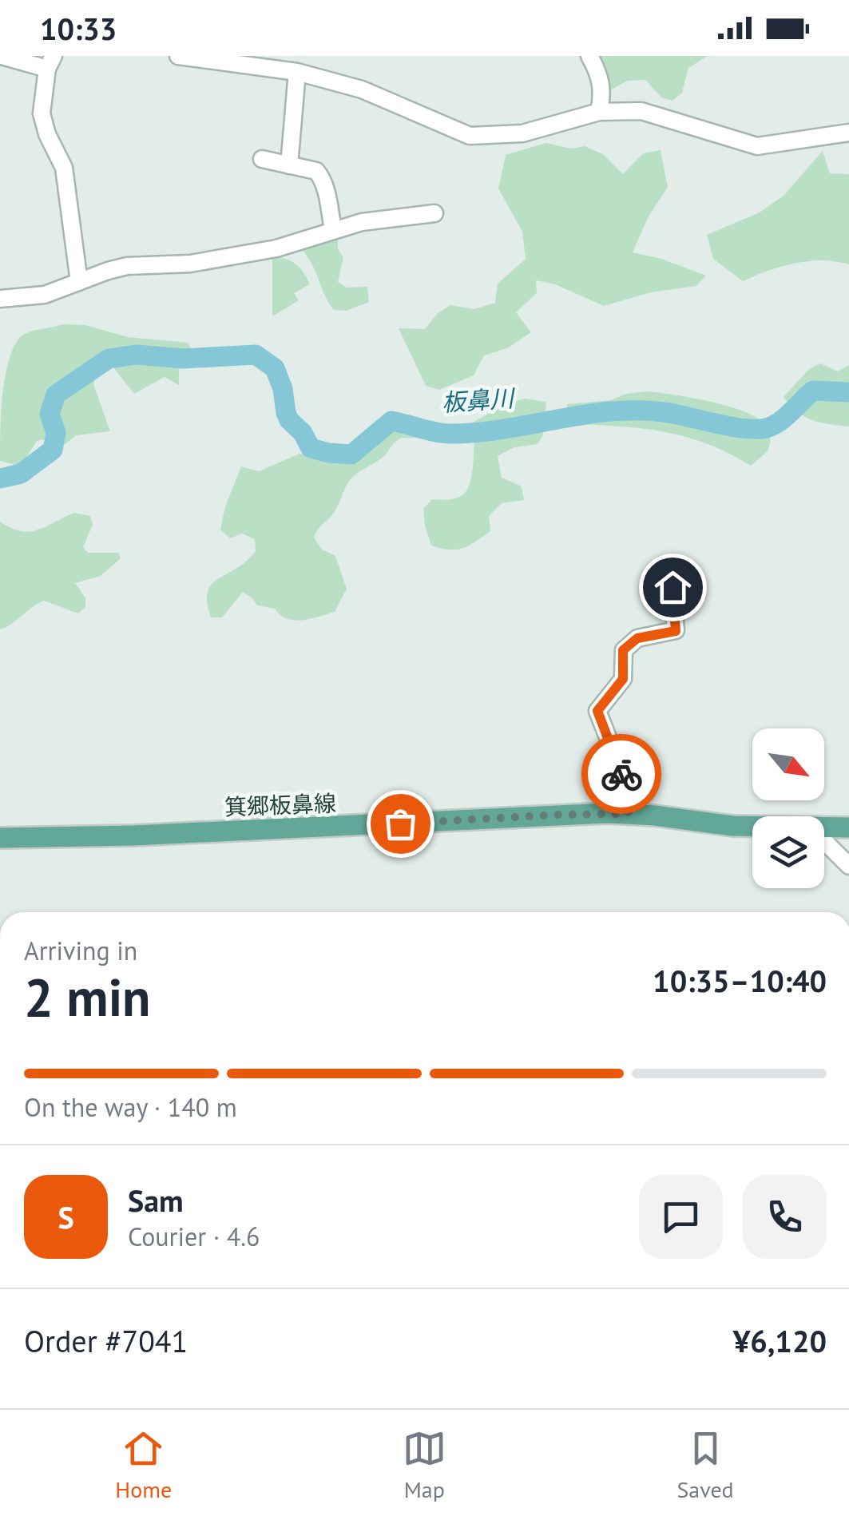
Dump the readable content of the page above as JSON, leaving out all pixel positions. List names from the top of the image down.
{
  "streets": {
    "main road": ["箕郷板鼻線"]
  },
  "water": ["板鼻川"],
  "north": "bottom right",
  "page": {
    "status": "10:33",
    "heading": ["2 min", "Arriving in", "10:35–10:40"],
    "panel": [
      "Sam",
      "Courier · 4.6",
      "Order #7041",
      "¥6,120"
    ],
    "bar": "On the way · 140 m",
    "round": "S",
    "tabs": ["Home", "Map", "Saved"]
  }
}
